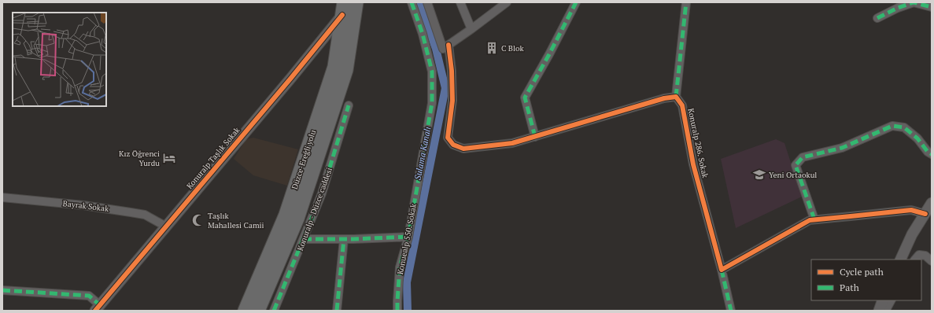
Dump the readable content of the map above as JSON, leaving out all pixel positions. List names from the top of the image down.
{
  "streets": {
    "highway": ["Düzce-Ereğli yolu"],
    "street": [
      "Konuralp 286. Sokak",
      "Konuralp Taşlık Sokak",
      "Bayrak Sokak",
      "Konuralp - Düzce caddesi",
      "Konuealp 550. Sokak"
    ]
  },
  "crossings": [
    ["Konuralp Taşlık Sokak", "Düzce-Ereğli yolu"],
    ["Konuralp Taşlık Sokak", "Bayrak Sokak"]
  ],
  "water": ["Sulama Kanalı"],
  "places": {
    "building": ["C Blok"],
    "hotel": ["Kız Öğrenci Yurdu"],
    "school or university": ["Yeni Ortaokul"],
    "mosque": ["Taşlık Mahallesi Camii"]
  },
  "legend": ["Cycle path", "Path"]
}
